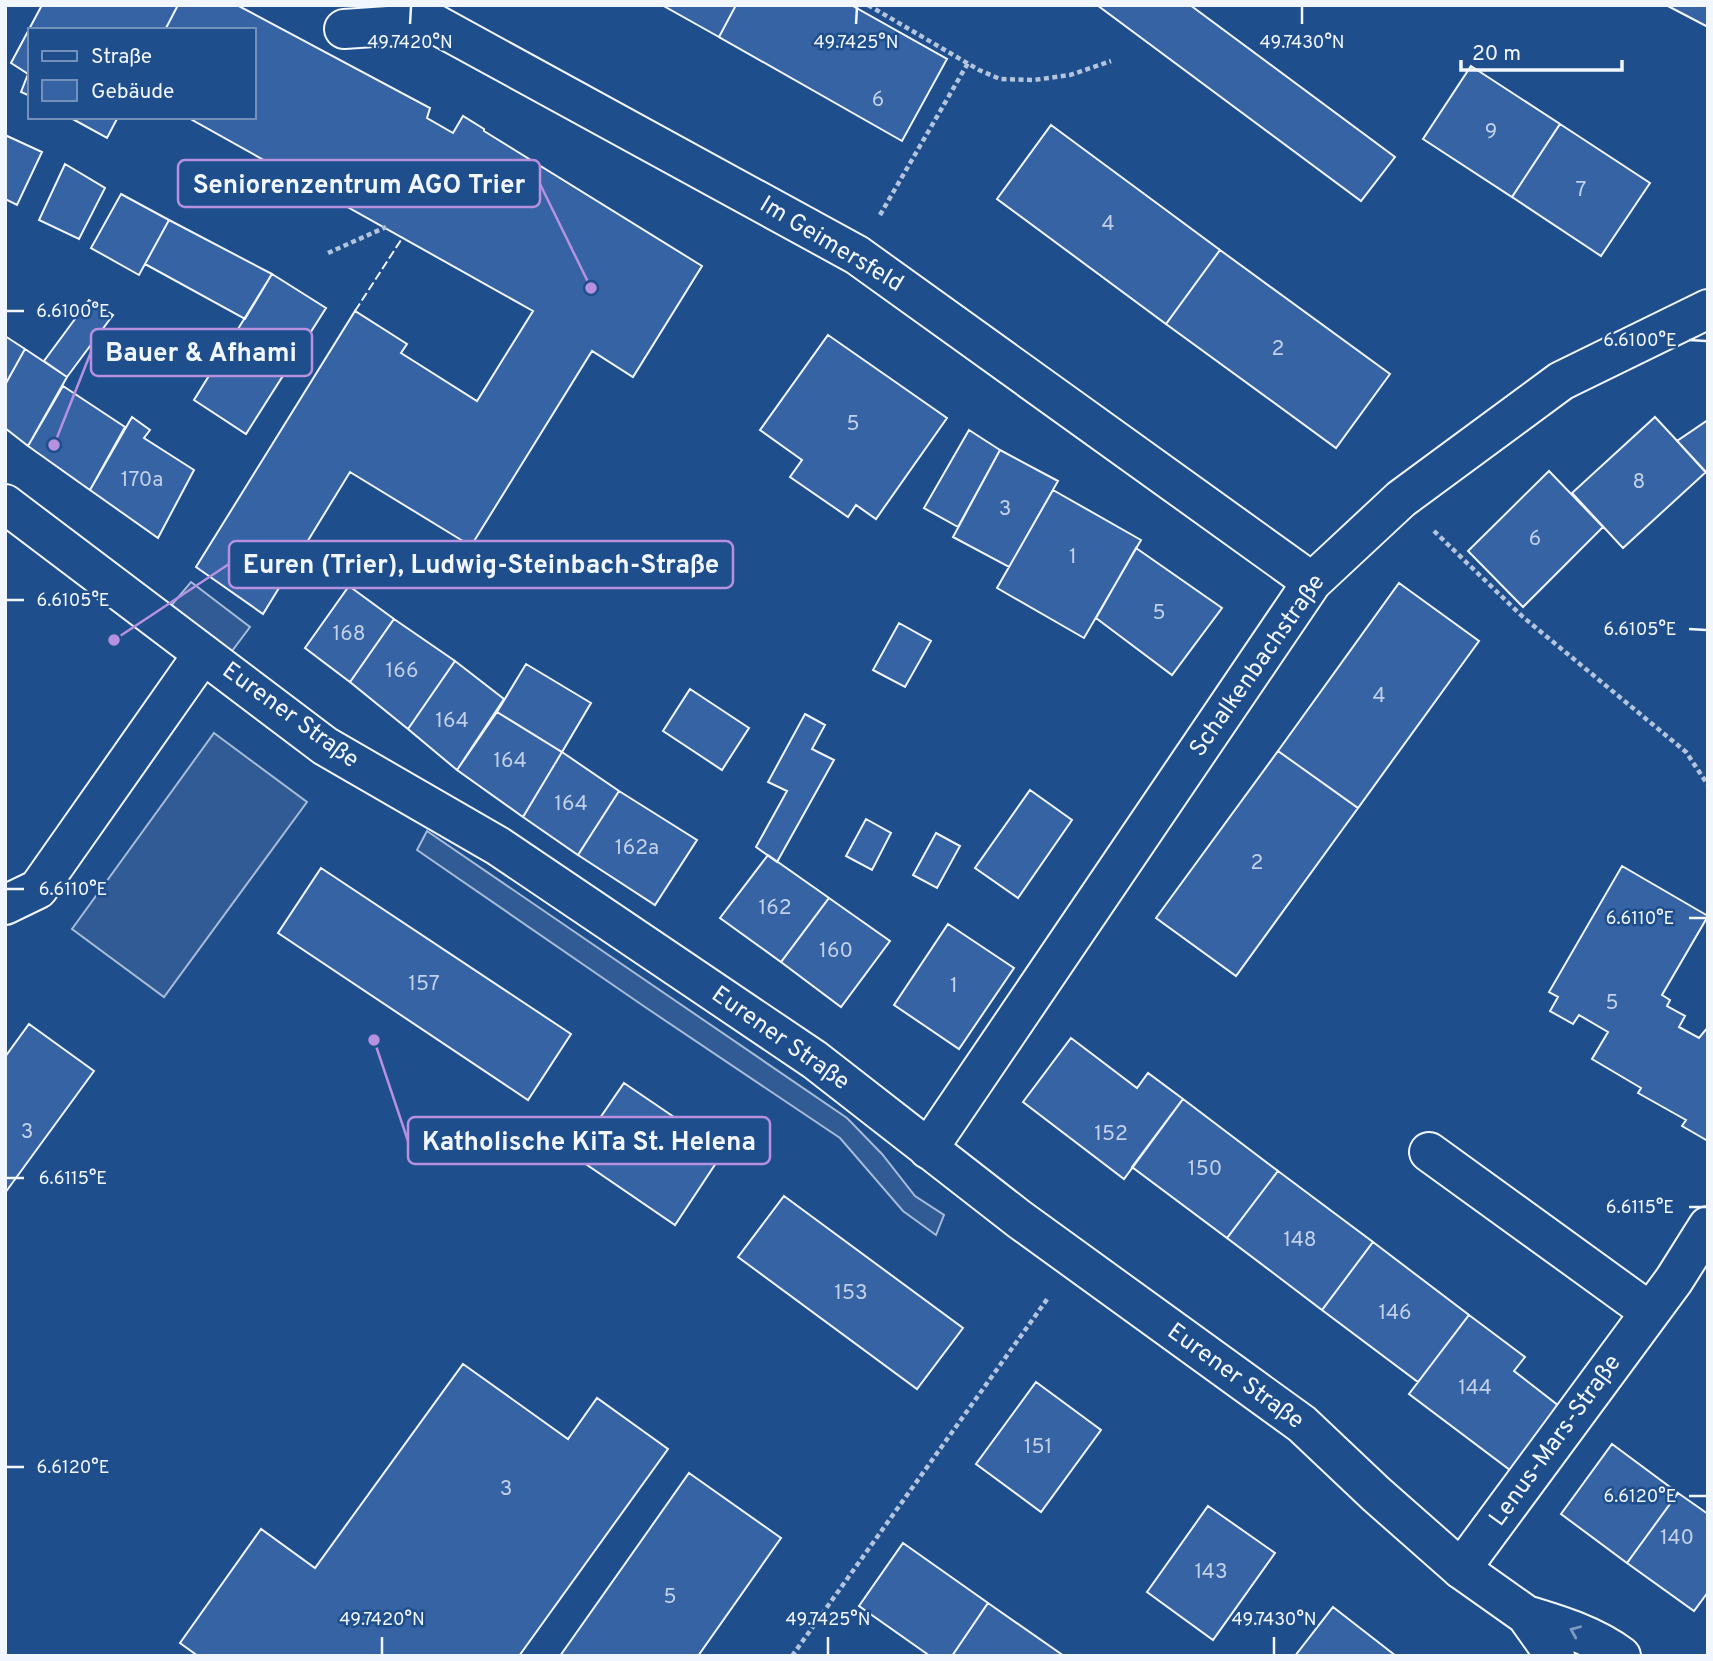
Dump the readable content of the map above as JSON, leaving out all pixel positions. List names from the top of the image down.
{
  "streets": {
    "street": [
      "Im Geimersfeld",
      "Schalkenbachstraße",
      "Eurener Straße",
      "Lenus-Mars-Straße"
    ]
  },
  "crossings": [
    ["Im Geimersfeld", "Schalkenbachstraße"],
    ["Schalkenbachstraße", "Eurener Straße"],
    ["Eurener Straße", "Lenus-Mars-Straße"]
  ],
  "places": [
    "Seniorenzentrum AGO Trier",
    "Bauer & Afhami",
    "Euren (Trier), Ludwig-Steinbach-Straße",
    "Katholische KiTa St. Helena"
  ],
  "house_numbers": [
    "6",
    "9",
    "7",
    "4",
    "2",
    "5",
    "170a",
    "8",
    "3",
    "6",
    "1",
    "5",
    "168",
    "166",
    "4",
    "164",
    "164",
    "164",
    "162a",
    "2",
    "162",
    "160",
    "157",
    "1",
    "5",
    "3",
    "152",
    "150",
    "148",
    "153",
    "146",
    "144",
    "151",
    "3",
    "140",
    "143",
    "5"
  ],
  "legend": ["Straße", "Gebäude"],
  "scale_bar": "20 m",
  "coordinates": [
    "49.7420°N",
    "49.7425°N",
    "49.7430°N",
    "6.6100°E",
    "6.6105°E",
    "6.6110°E",
    "6.6115°E",
    "6.6120°E"
  ]
}
